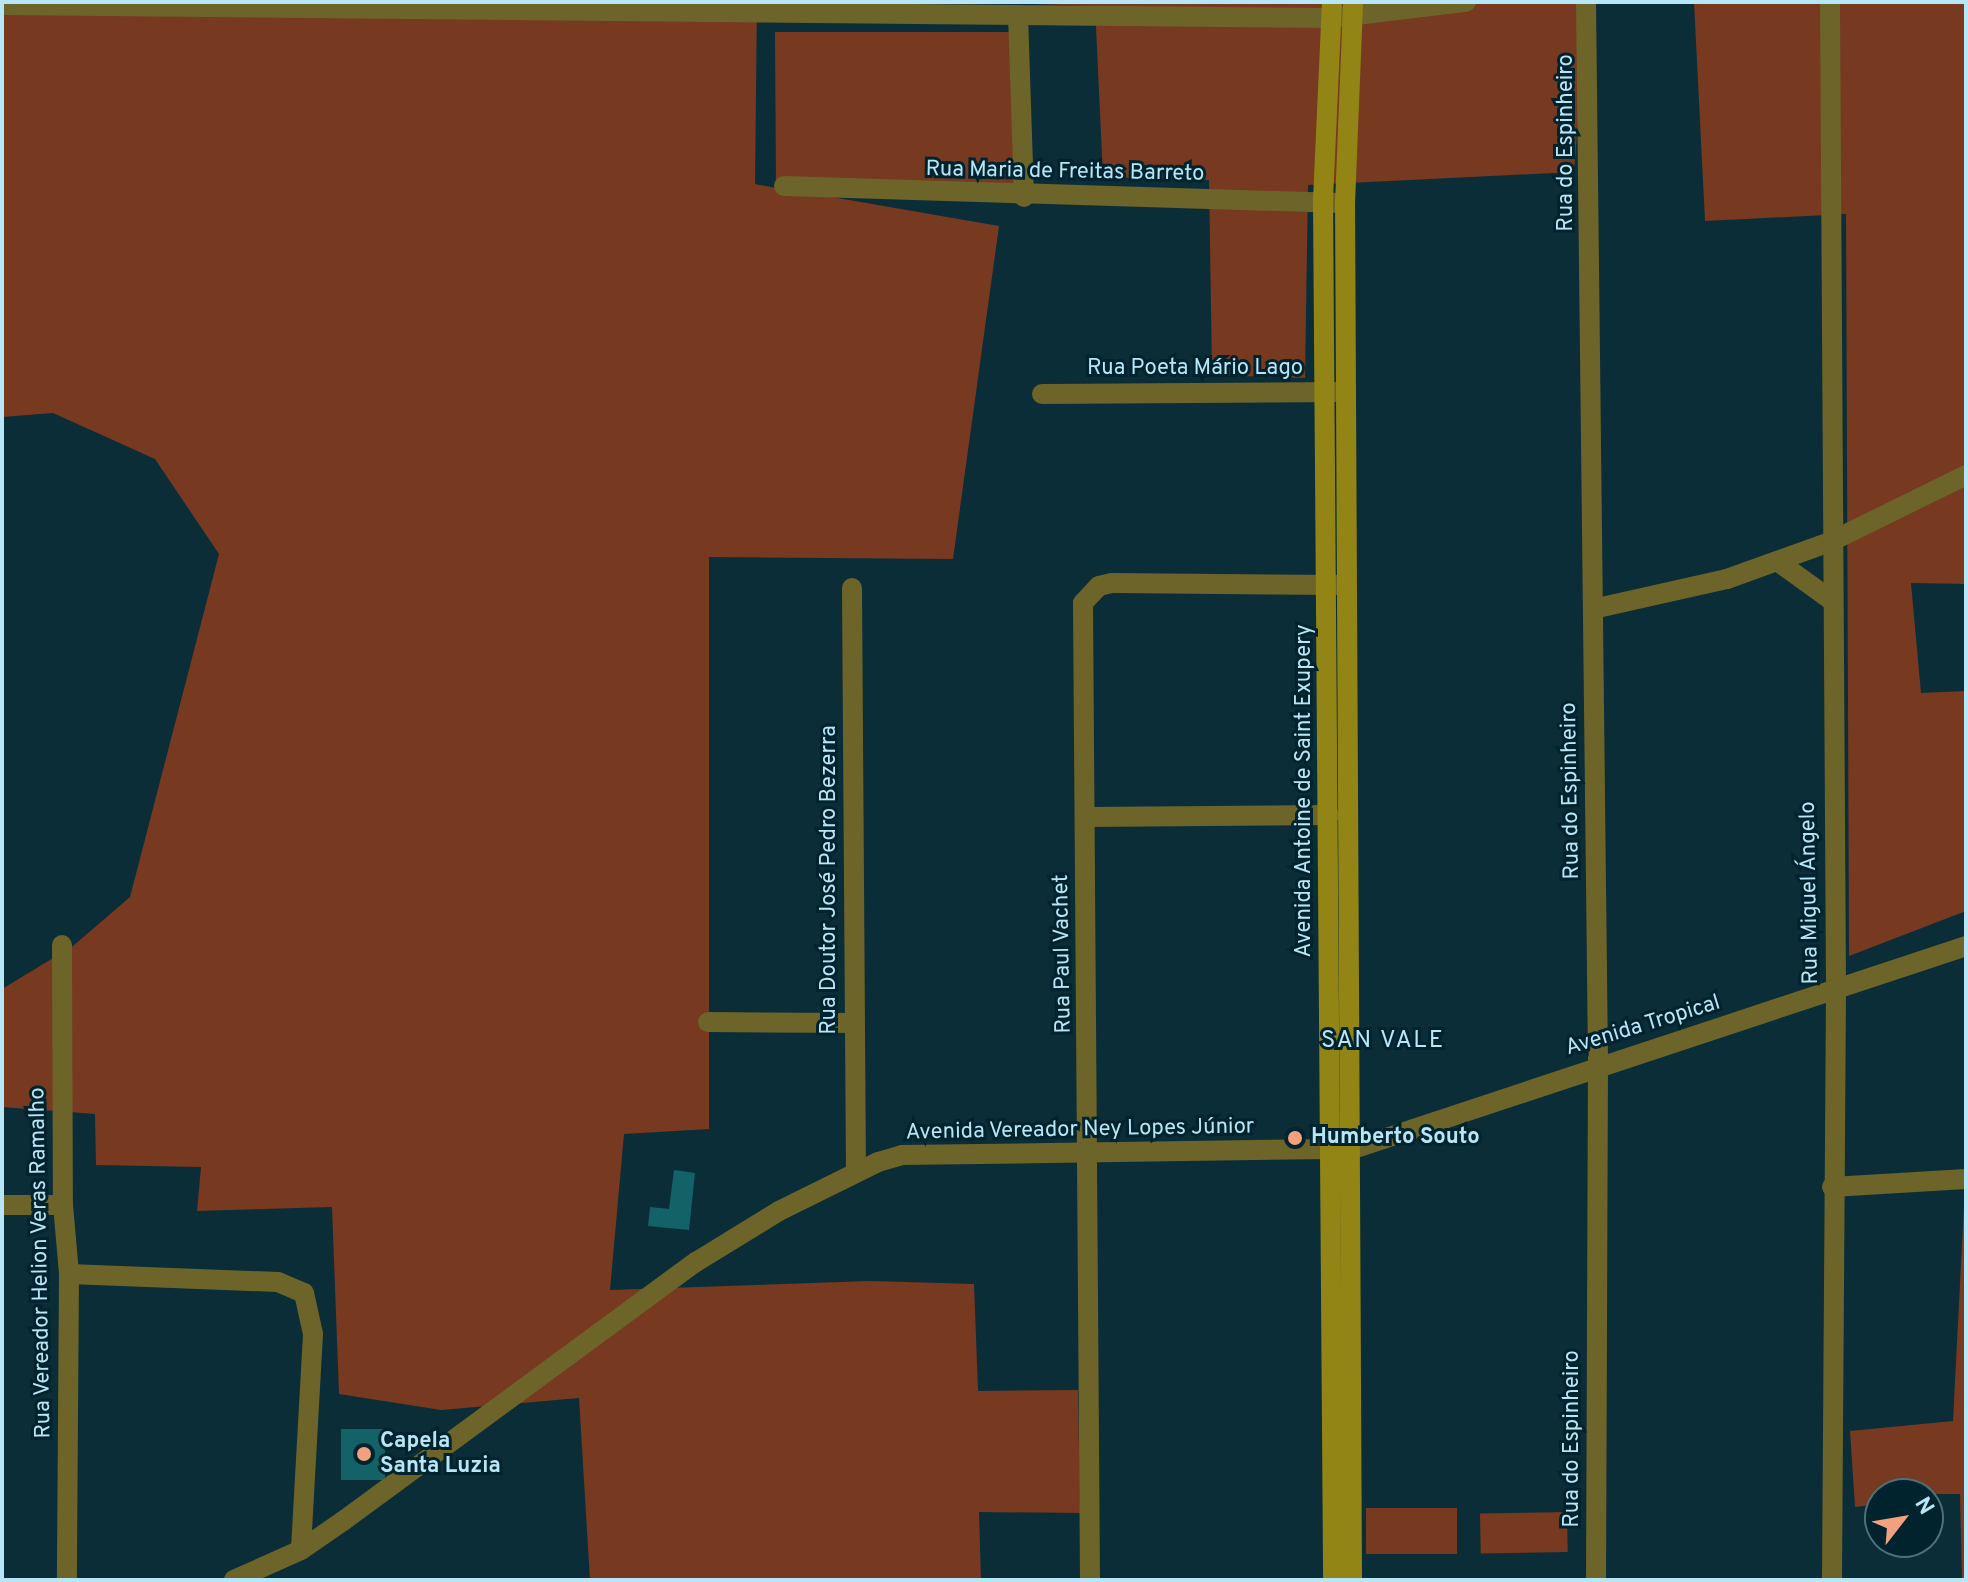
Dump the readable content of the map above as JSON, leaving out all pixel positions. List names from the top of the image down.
{
  "streets": {
    "street": [
      "Rua do Espinheiro",
      "Rua Maria de Freitas Barreto",
      "Rua Poeta Mário Lago",
      "Avenida Antoine de Saint Exupery",
      "Rua Doutor José Pedro Bezerra",
      "Rua Miguel Ángelo",
      "Rua Paul Vachet",
      "Avenida Tropical",
      "Avenida Vereador Ney Lopes Júnior",
      "Rua Vereador Helion Veras Ramalho"
    ]
  },
  "crossings": [
    ["Rua do Espinheiro", "Avenida Tropical"],
    ["Rua Maria de Freitas Barreto", "Avenida Antoine de Saint Exupery"],
    ["Rua Poeta Mário Lago", "Avenida Antoine de Saint Exupery"],
    ["Avenida Antoine de Saint Exupery", "Rua Paul Vachet"],
    ["Avenida Antoine de Saint Exupery", "Avenida Tropical"],
    ["Avenida Antoine de Saint Exupery", "Avenida Vereador Ney Lopes Júnior"],
    ["Rua Doutor José Pedro Bezerra", "Avenida Vereador Ney Lopes Júnior"],
    ["Rua Miguel Ángelo", "Avenida Tropical"],
    ["Rua Paul Vachet", "Avenida Vereador Ney Lopes Júnior"],
    ["Avenida Tropical", "Avenida Vereador Ney Lopes Júnior"]
  ],
  "districts": ["SAN VALE"],
  "places": ["Humberto Souto", "Capela Santa Luzia"],
  "north": "top right"
}
